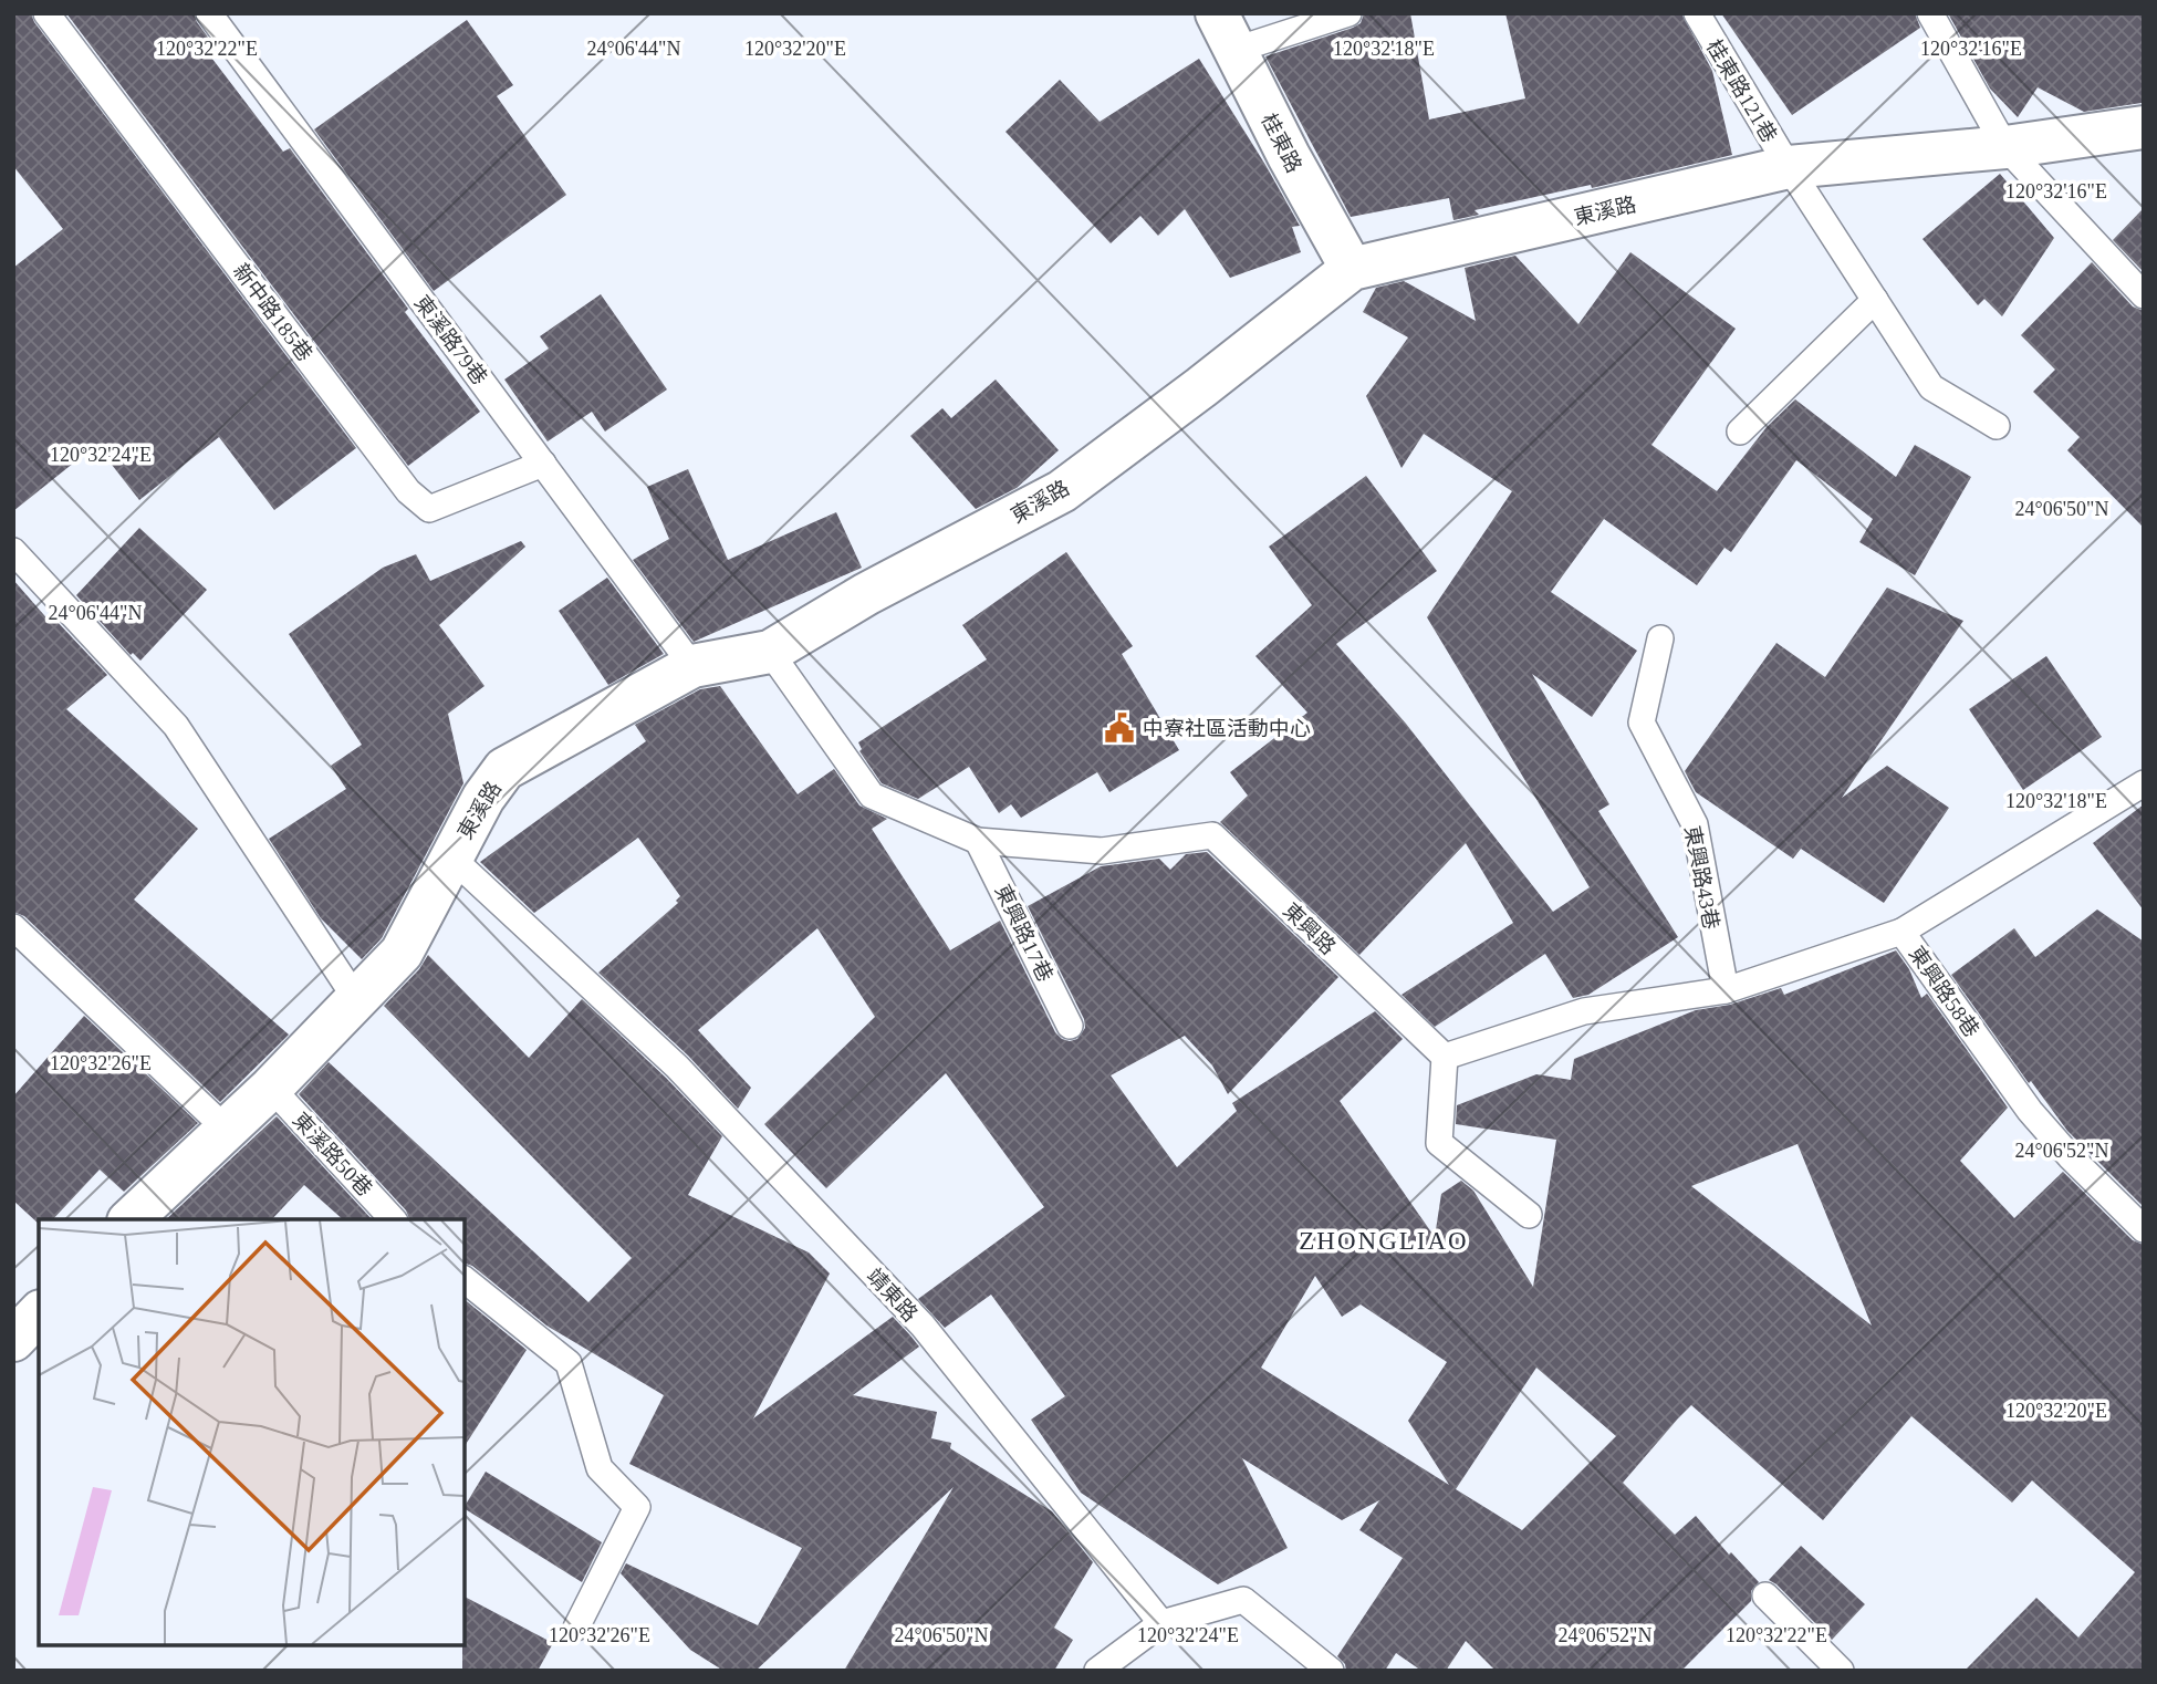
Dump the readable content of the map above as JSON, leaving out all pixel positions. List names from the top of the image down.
{
  "streets": {
    "street": ["桂東路", "東溪路"],
    "lane": [
      "桂東路121巷",
      "新中路185巷",
      "東溪路79巷",
      "東興路43巷",
      "東興路",
      "東興路17巷",
      "東興路58巷",
      "東溪路50巷",
      "靖東路"
    ]
  },
  "crossings": [
    ["桂東路121巷", "東溪路"],
    ["桂東路", "東溪路"],
    ["東溪路", "東溪路79巷"],
    ["東溪路", "東興路"],
    ["東溪路", "東溪路50巷"],
    ["東溪路", "靖東路"],
    ["新中路185巷", "東溪路79巷"],
    ["東興路", "東興路17巷"]
  ],
  "districts": ["ZHONGLIAO"],
  "places": {
    "public building": ["中寮社區活動中心"]
  },
  "coordinates": [
    "24°06'44\"N",
    "120°32'22\"E",
    "120°32'20\"E",
    "120°32'18\"E",
    "120°32'16\"E",
    "120°32'24\"E",
    "24°06'50\"N",
    "120°32'26\"E",
    "24°06'52\"N"
  ]
}
